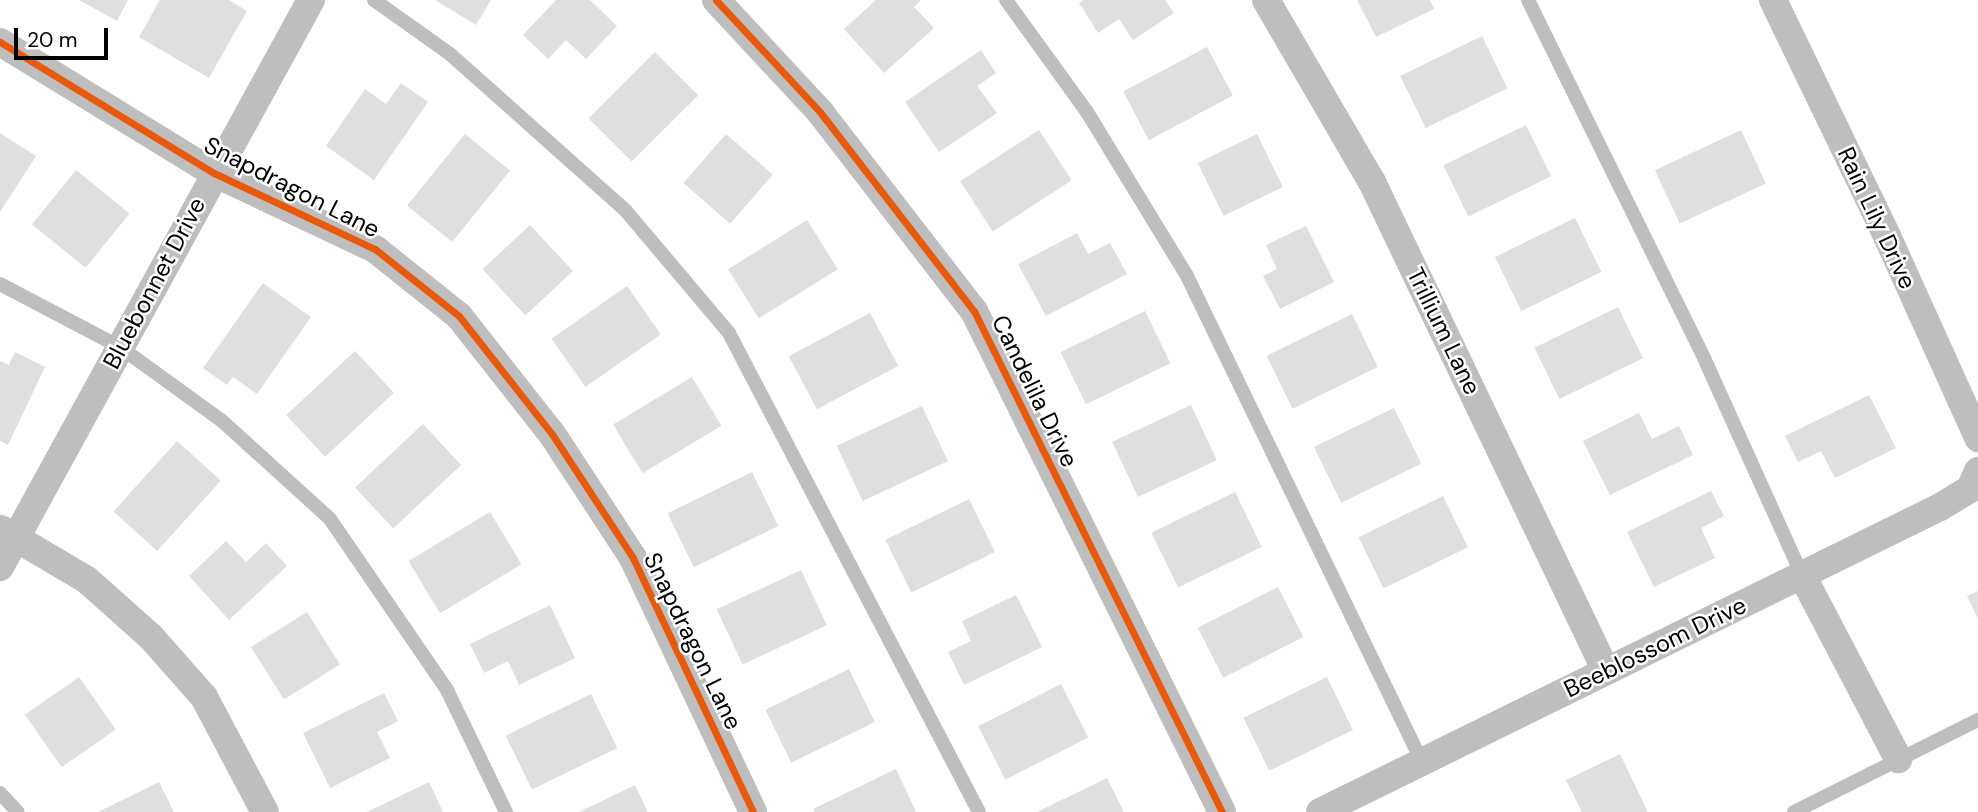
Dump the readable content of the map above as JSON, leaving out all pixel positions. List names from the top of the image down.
{
  "streets": {
    "street": [
      "Snapdragon Lane",
      "Rain Lily Drive",
      "Bluebonnet Drive",
      "Trillium Lane",
      "Candelila Drive",
      "Beeblossom Drive"
    ]
  },
  "crossings": [
    ["Snapdragon Lane", "Bluebonnet Drive"],
    ["Trillium Lane", "Beeblossom Drive"]
  ],
  "scale_bar": "20 m"
}
